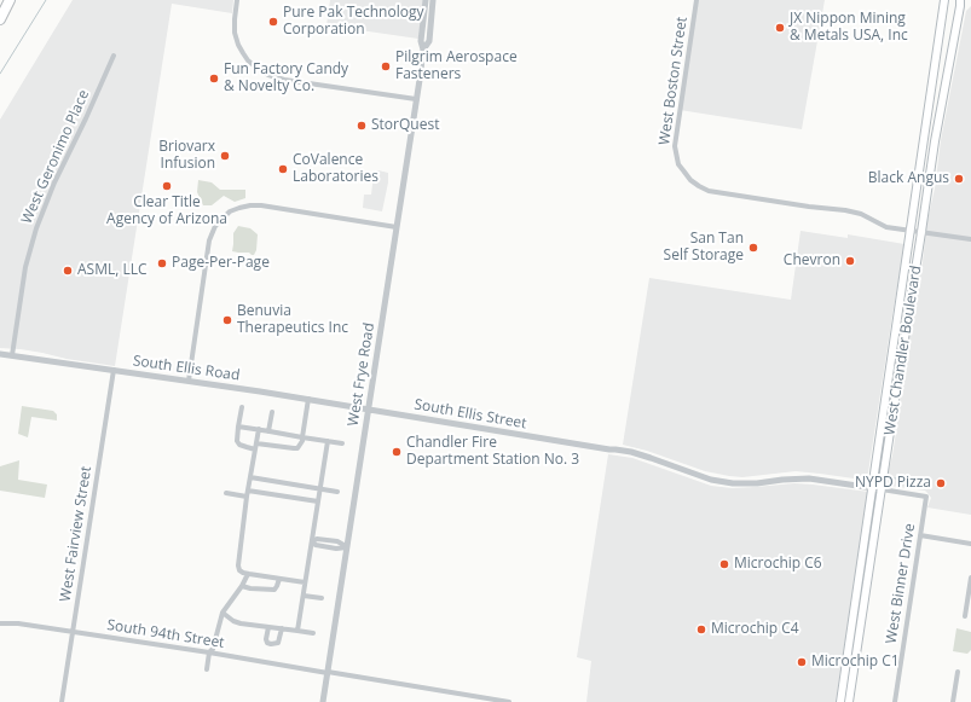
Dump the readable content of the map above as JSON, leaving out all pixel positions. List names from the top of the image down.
{
  "streets": {
    "main road": ["West Chandler Boulevard"],
    "street": [
      "West Boston Street",
      "West Geronimo Place",
      "South Ellis Road",
      "West Frye Road",
      "South Ellis Street",
      "West Fairview Street",
      "West Binner Drive",
      "South 94th Street"
    ]
  },
  "crossings": [
    ["West Boston Street", "West Chandler Boulevard"],
    ["West Geronimo Place", "South Ellis Road"],
    ["West Chandler Boulevard", "South Ellis Street"],
    ["West Chandler Boulevard", "West Binner Drive"],
    ["South Ellis Road", "West Frye Road"],
    ["South Ellis Road", "South Ellis Street"],
    ["South Ellis Road", "West Fairview Street"],
    ["West Frye Road", "South Ellis Street"],
    ["West Frye Road", "South 94th Street"],
    ["South Ellis Street", "West Binner Drive"],
    ["West Fairview Street", "South 94th Street"]
  ],
  "places": [
    "Pure Pak Technology Corporation",
    "JX Nippon Mining & Metals USA, Inc",
    "Pilgrim Aerospace Fasteners",
    "Fun Factory Candy & Novelty Co.",
    "StorQuest",
    "Briovarx Infusion",
    "CoValence Laboratories",
    "Black Angus",
    "Clear Title Agency of Arizona",
    "San Tan Self Storage",
    "Chevron",
    "Page-Per-Page",
    "ASML, LLC",
    "Benuvia Therapeutics Inc",
    "Chandler Fire Department Station No. 3",
    "NYPD Pizza",
    "Microchip C6",
    "Microchip C4",
    "Microchip C1"
  ]
}
